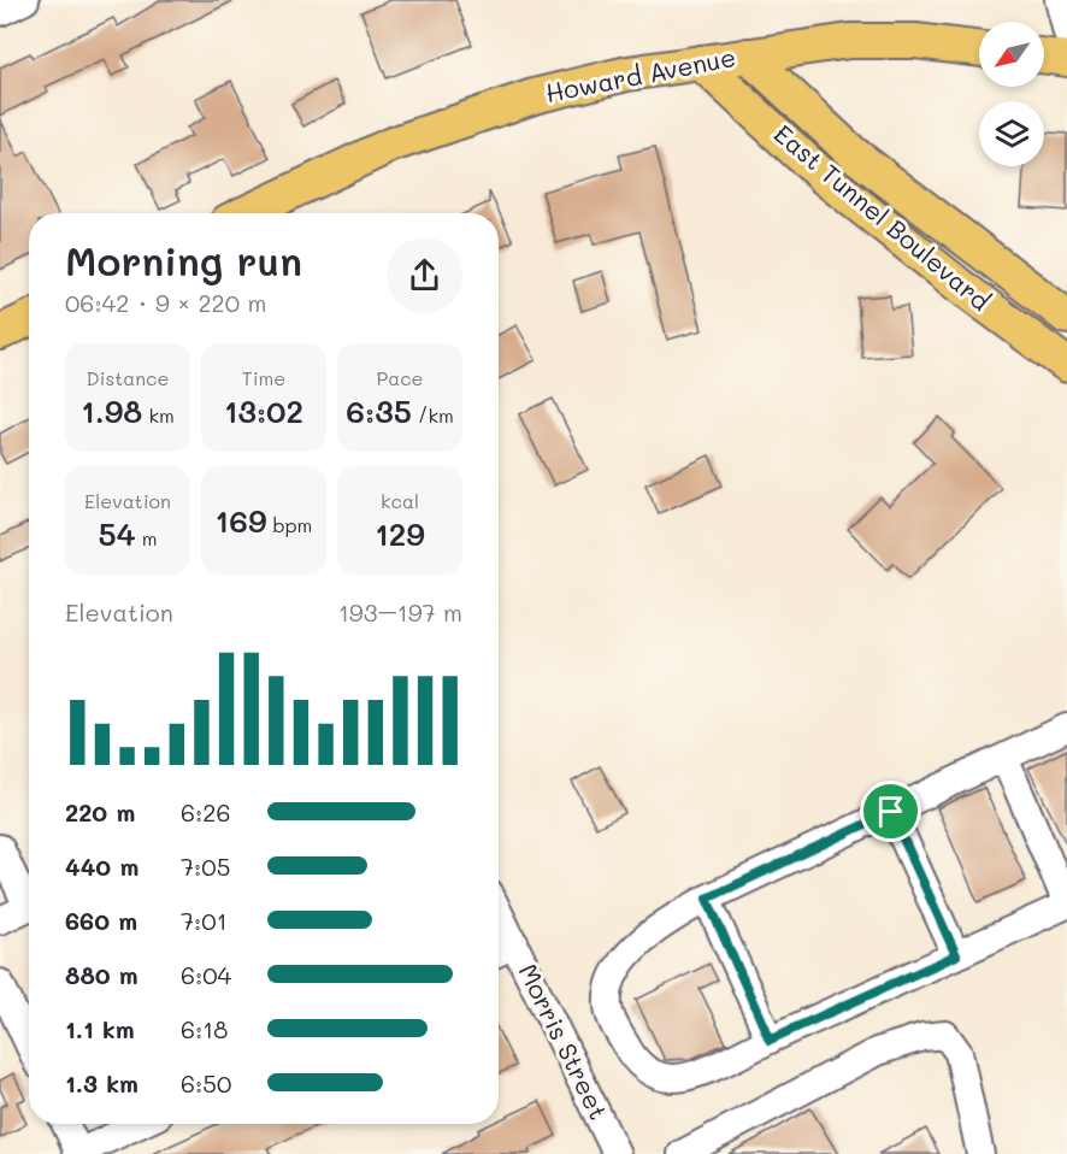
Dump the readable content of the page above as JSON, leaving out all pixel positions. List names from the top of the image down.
{
  "streets": {
    "main road": ["Howard Avenue", "East Tunnel Boulevard"],
    "street": ["Morris Street"]
  },
  "crossings": [
    ["Howard Avenue", "East Tunnel Boulevard"]
  ],
  "north": "bottom left",
  "page": {
    "heading": ["Morning run", "06:42 · 9 × 220 m"],
    "stats": [
      ["Distance", "1.98 km"],
      ["Time", "13:02"],
      ["Pace", "6:35 /km"],
      ["Elevation", "54 m"],
      ["169 bpm"],
      ["kcal", "129"]
    ],
    "chart": ["Elevation", "193–197 m"],
    "list": [
      {
        "name": "220 m",
        "note": "6:26"
      },
      {
        "name": "440 m",
        "note": "7:05"
      },
      {
        "name": "660 m",
        "note": "7:01"
      },
      {
        "name": "880 m",
        "note": "6:04"
      },
      {
        "name": "1.1 km",
        "note": "6:18"
      },
      {
        "name": "1.3 km",
        "note": "6:50"
      }
    ]
  }
}
